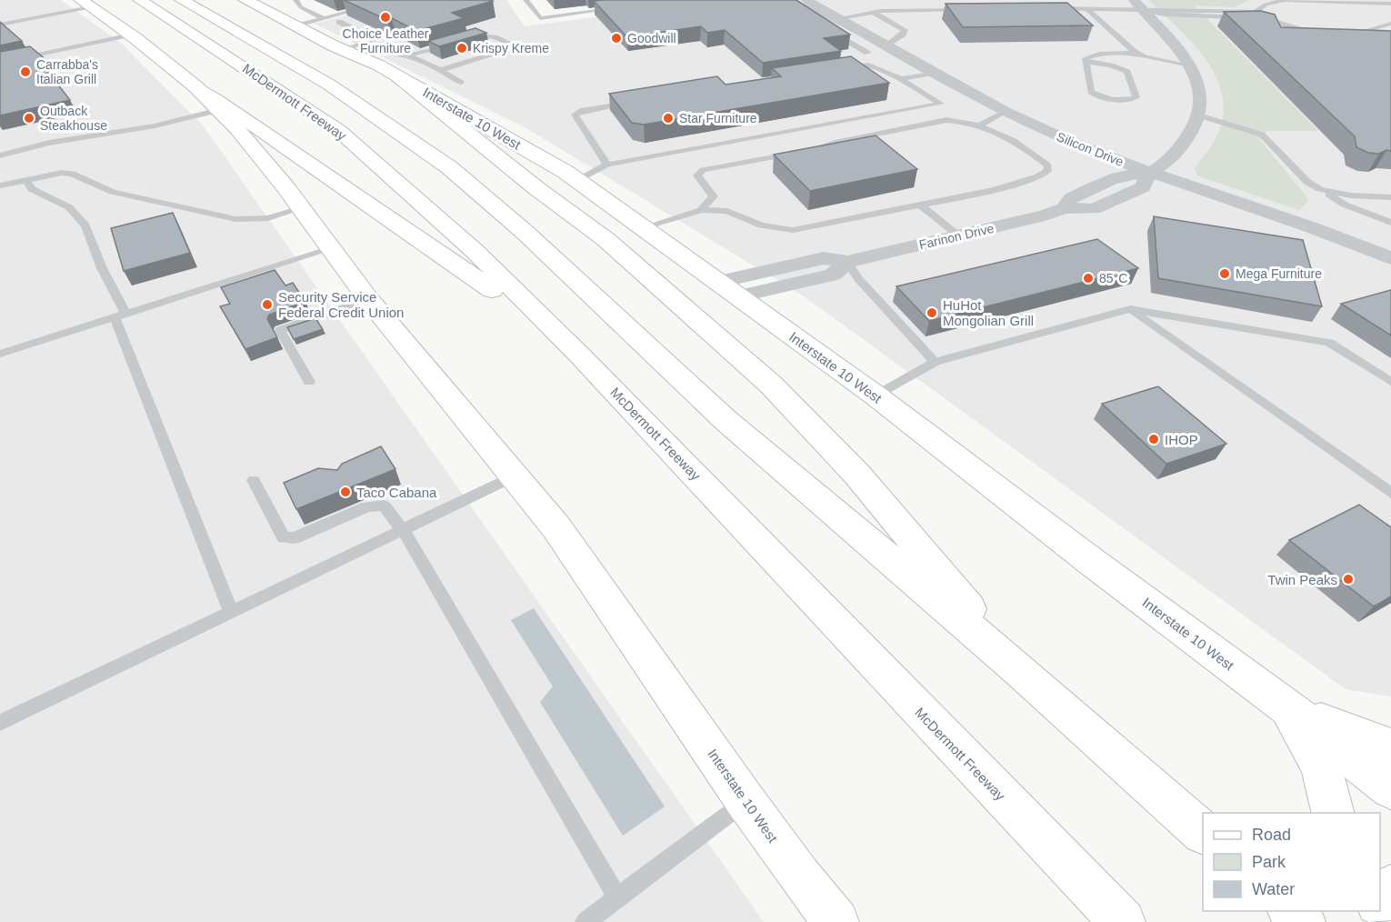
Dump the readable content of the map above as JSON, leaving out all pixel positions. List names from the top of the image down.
{
  "streets": {
    "main road": ["McDermott Freeway", "Interstate 10 West"],
    "street": ["Silicon Drive", "Farinon Drive"]
  },
  "crossings": [
    ["Interstate 10 West", "Farinon Drive"],
    ["Silicon Drive", "Farinon Drive"]
  ],
  "places": [
    "Choice Leather Furniture",
    "Goodwill",
    "Krispy Kreme",
    "Carrabba's Italian Grill",
    "Outback Steakhouse",
    "Star Furniture",
    "Mega Furniture",
    "85°C",
    "Security Service Federal Credit Union",
    "HuHot Mongolian Grill",
    "IHOP",
    "Taco Cabana",
    "Twin Peaks"
  ],
  "legend": ["Road", "Park", "Water"]
}
